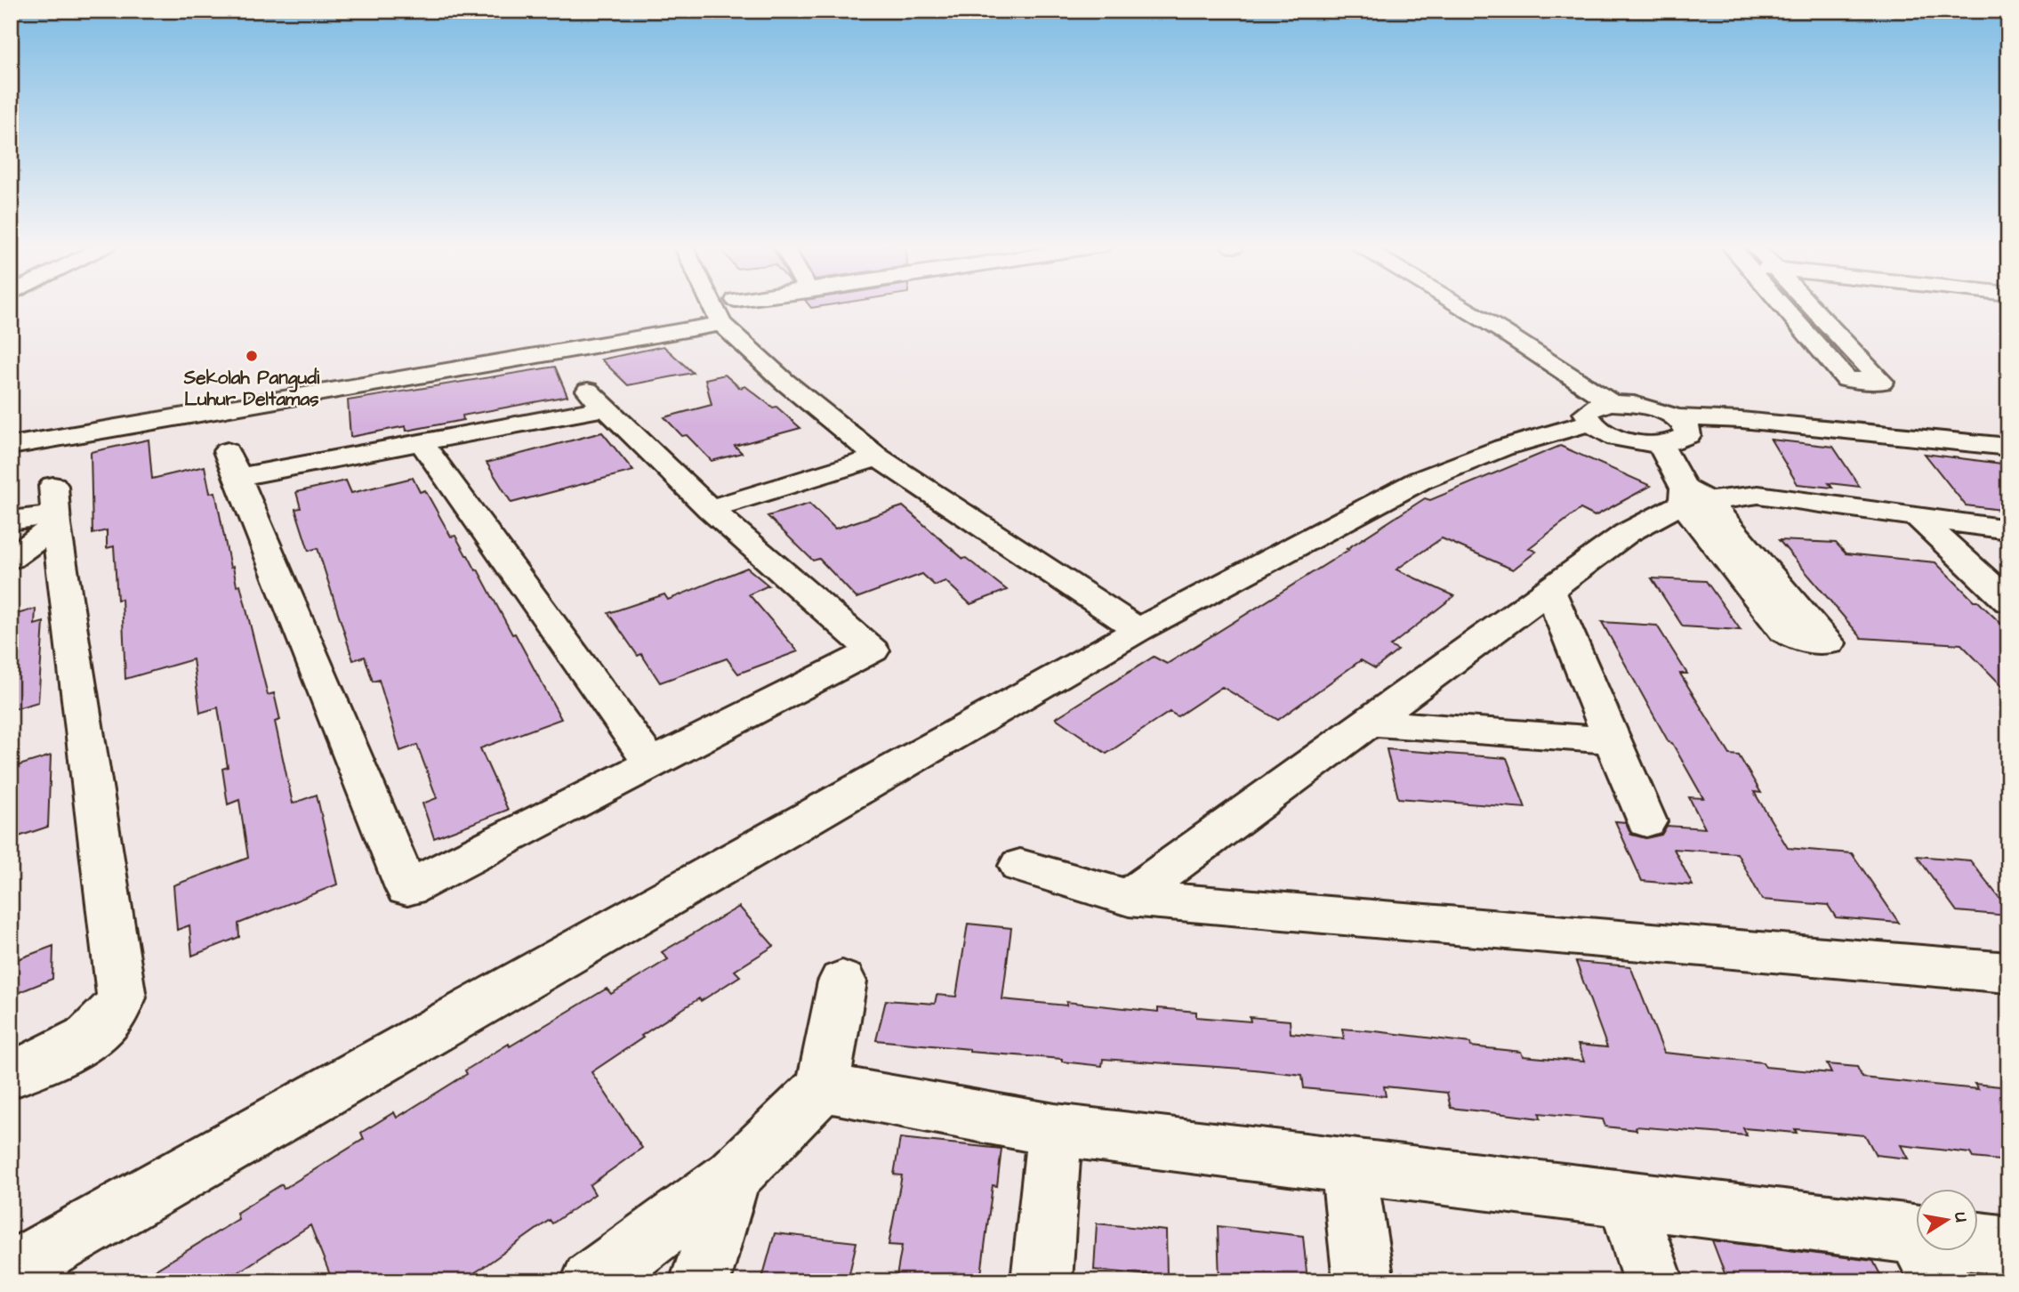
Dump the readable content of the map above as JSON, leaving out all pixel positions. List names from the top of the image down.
{
  "places": ["Sekolah Pangudi Luhur Deltamas"],
  "north": "right"
}
